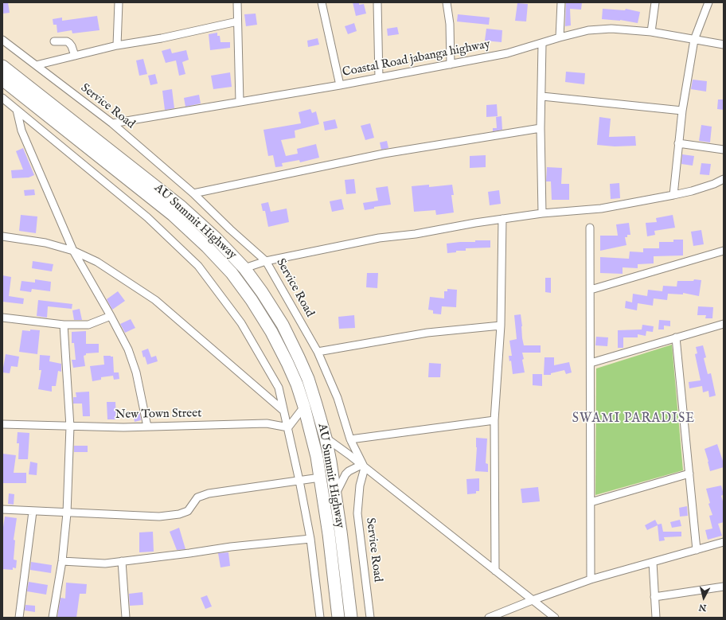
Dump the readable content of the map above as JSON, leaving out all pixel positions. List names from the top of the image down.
{
  "streets": {
    "main road": ["AU Summit Highway"],
    "street": ["Coastal Road jabanga highway", "Service Road", "New Town Street"]
  },
  "crossings": [
    ["Coastal Road jabanga highway", "Service Road"]
  ],
  "districts": ["SWAMI PARADISE"],
  "north": "bottom"
}
